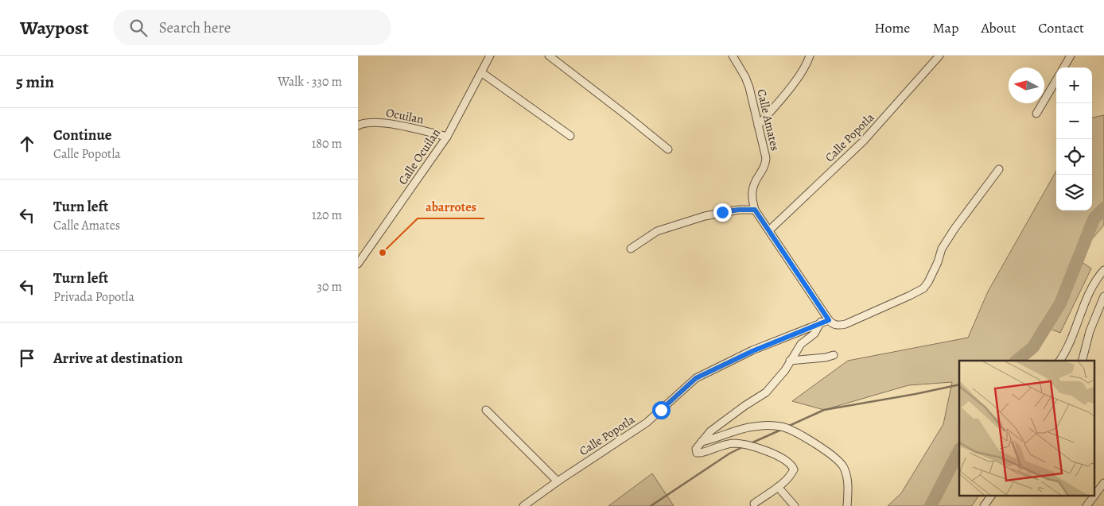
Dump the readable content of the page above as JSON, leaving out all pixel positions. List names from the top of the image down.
{
  "streets": {
    "street": [
      "Ocuilan",
      "Calle Amates",
      "Calle Popotla",
      "Calle Ocuilan"
    ]
  },
  "crossings": [
    ["Ocuilan", "Calle Ocuilan"],
    ["Calle Amates", "Calle Popotla"]
  ],
  "places": ["abarrotes"],
  "north": "left",
  "page": {
    "header": "Waypost",
    "search": "Search here",
    "nav": [
      "Home",
      "Map",
      "About",
      "Contact"
    ],
    "heading": ["5 min", "Walk · 330 m"],
    "map_buttons": ["+", "−"],
    "list": [
      ["Continue", "Calle Popotla", "180 m"],
      ["Turn left", "Calle Amates", "120 m"],
      ["Turn left", "Privada Popotla", "30 m"],
      "Arrive at destination"
    ]
  }
}
